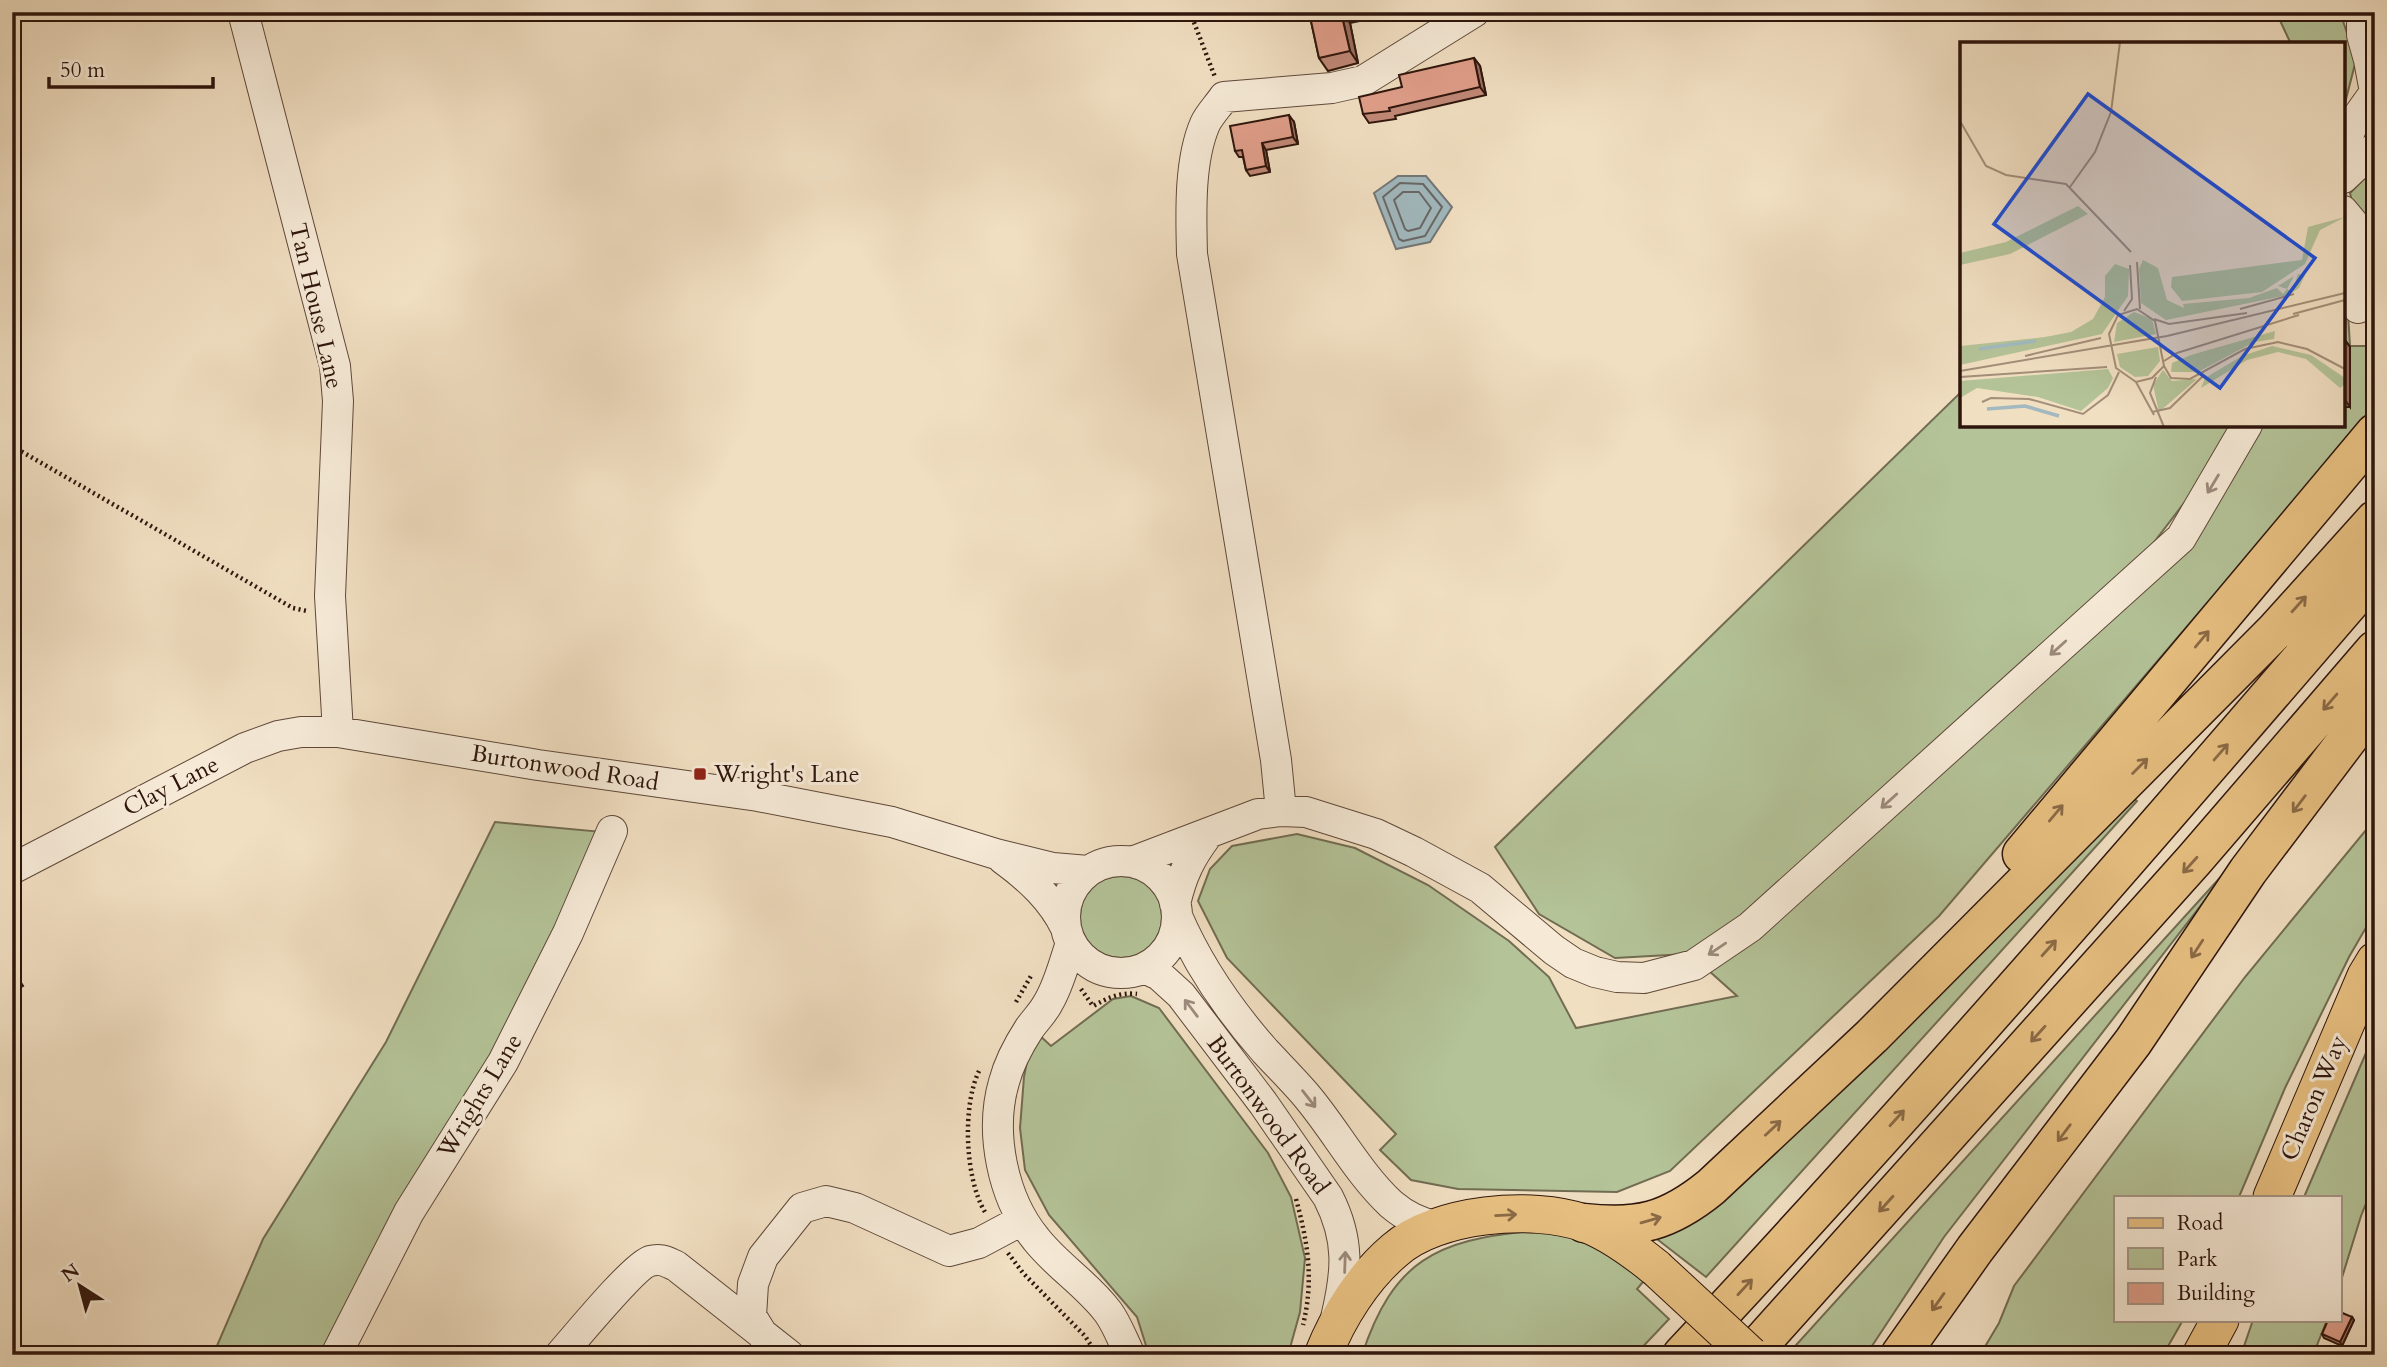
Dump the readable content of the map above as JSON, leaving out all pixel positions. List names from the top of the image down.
{
  "streets": {
    "main road": ["Charon Way"],
    "street": [
      "Tan House Lane",
      "Burtonwood Road",
      "Clay Lane",
      "Wrights Lane"
    ]
  },
  "crossings": [
    ["Tan House Lane", "Burtonwood Road"],
    ["Tan House Lane", "Clay Lane"],
    ["Burtonwood Road", "Clay Lane"]
  ],
  "places": {
    "transit": ["Wright's Lane"]
  },
  "legend": ["Road", "Park", "Building"],
  "scale_bar": "50 m",
  "north": "top left"
}
